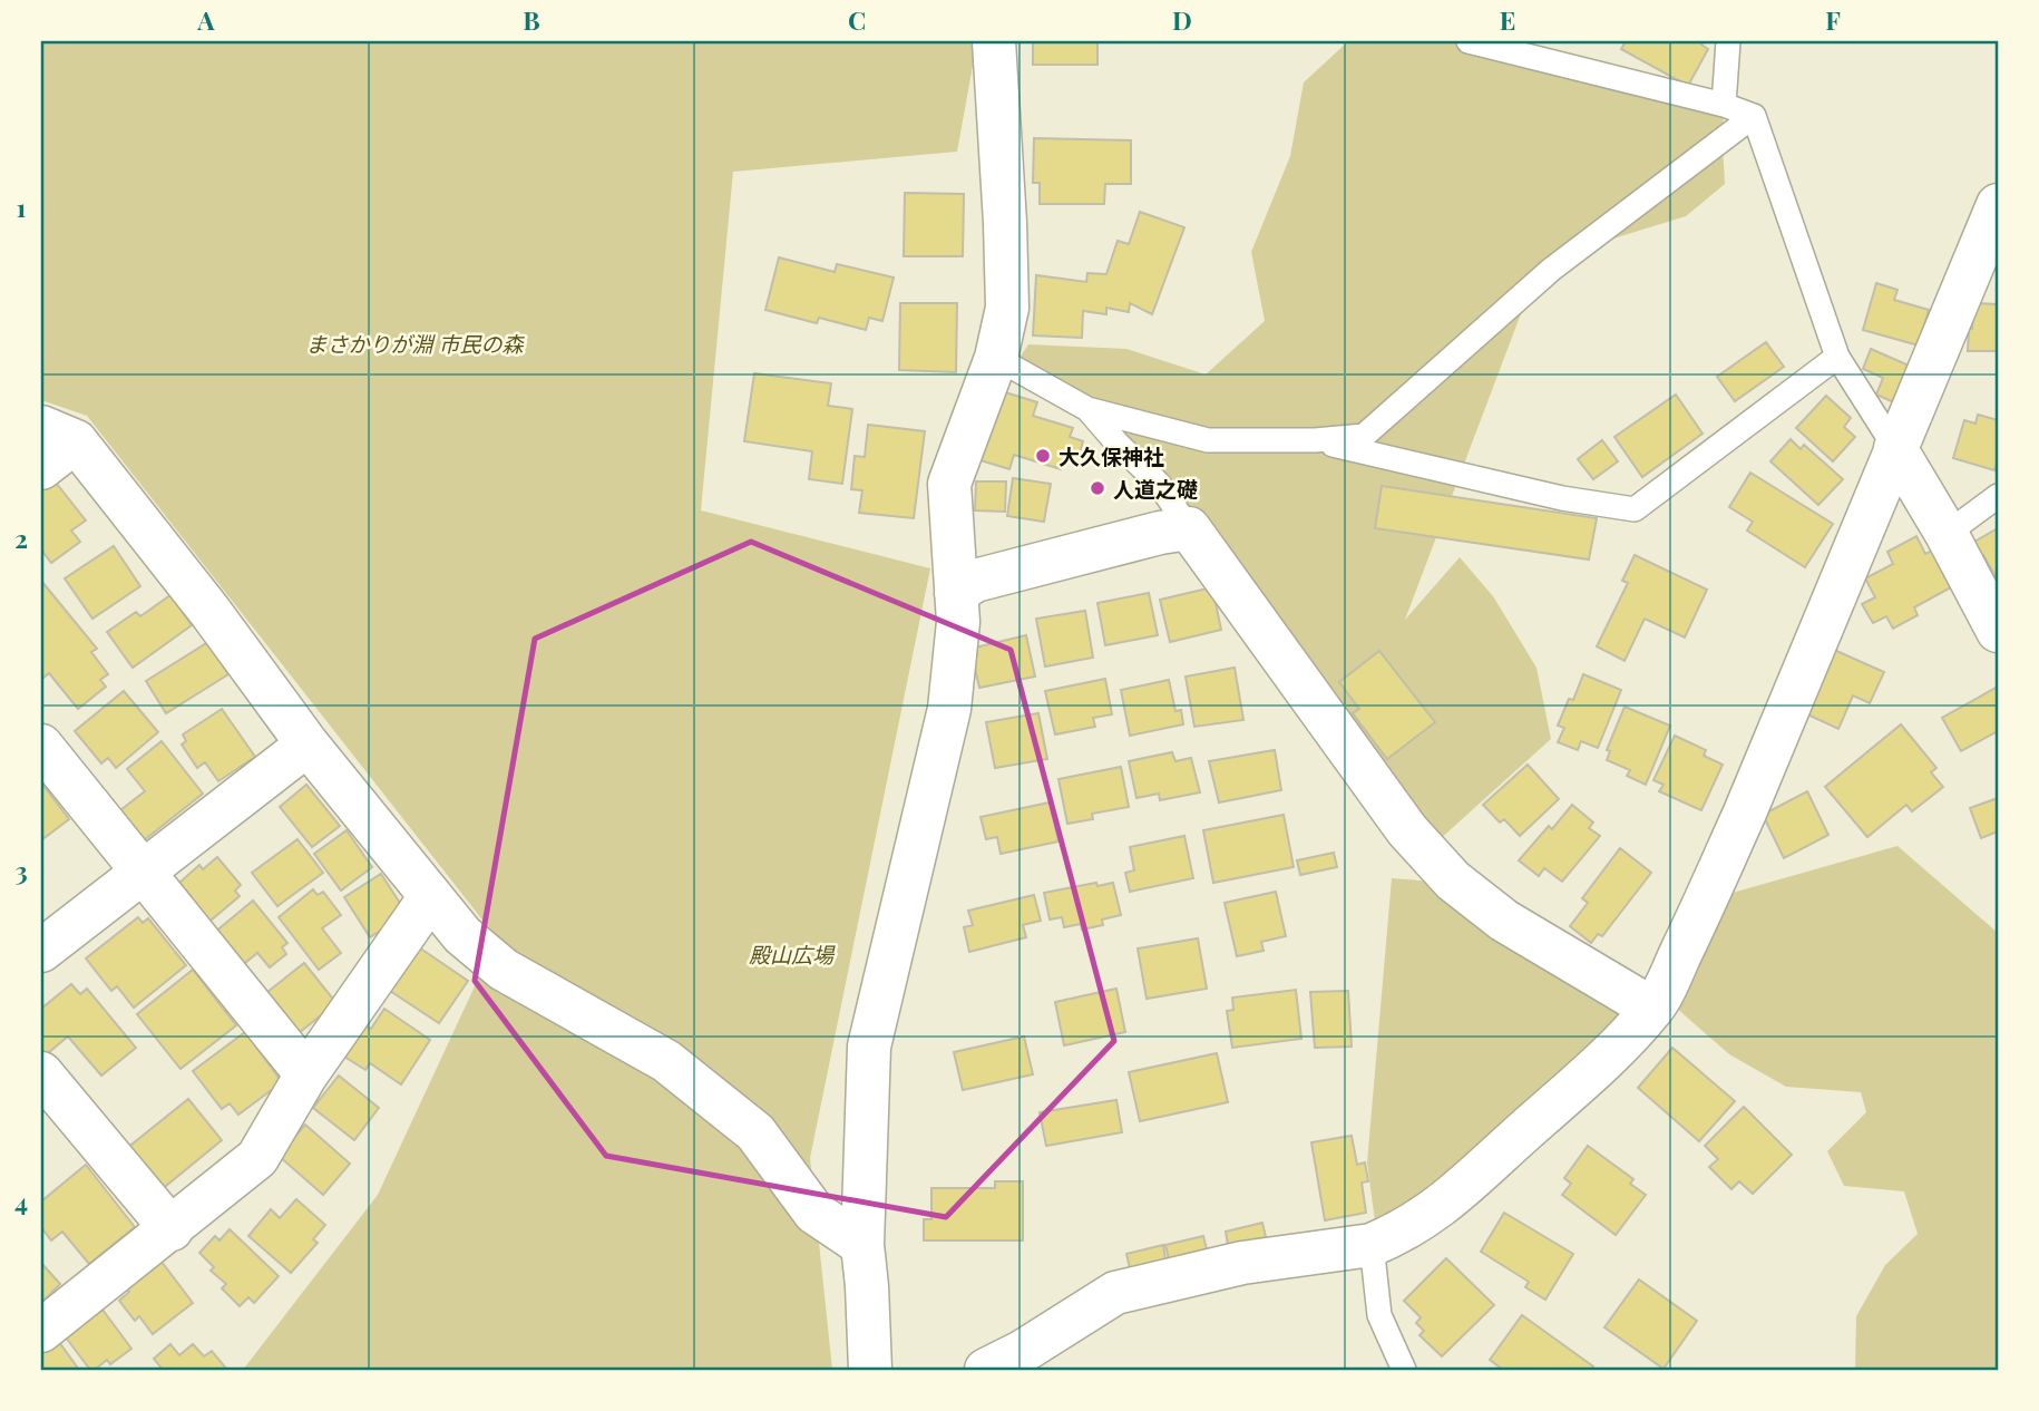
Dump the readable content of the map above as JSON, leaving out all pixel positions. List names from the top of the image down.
{
  "parks": ["まさかりが淵 市民の森", "殿山広場"],
  "places": ["大久保神社", "人道之礎"],
  "grid": {
    "columns": [
      "A",
      "B",
      "C",
      "D",
      "E",
      "F"
    ],
    "rows": [
      "1",
      "2",
      "3",
      "4"
    ]
  }
}
